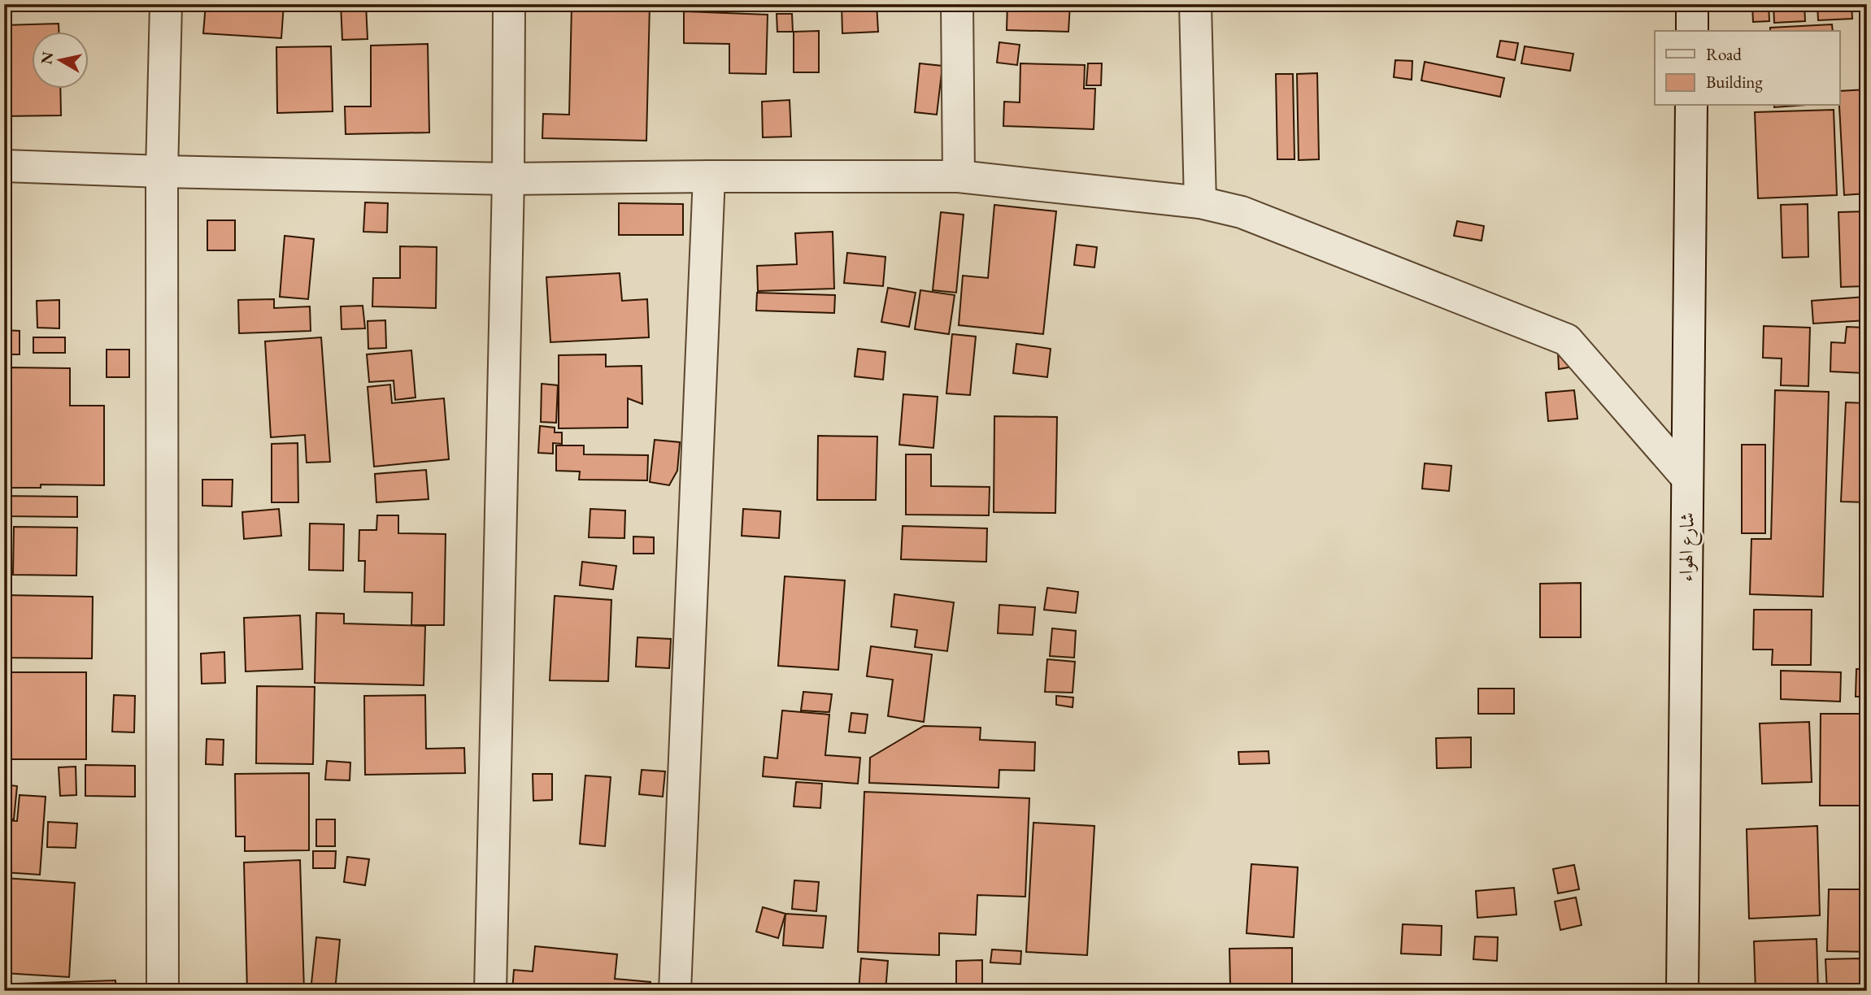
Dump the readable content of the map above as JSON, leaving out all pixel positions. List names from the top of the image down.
{
  "streets": {
    "street": ["شارع الهواء"]
  },
  "legend": ["Road", "Building"],
  "north": "left"
}
